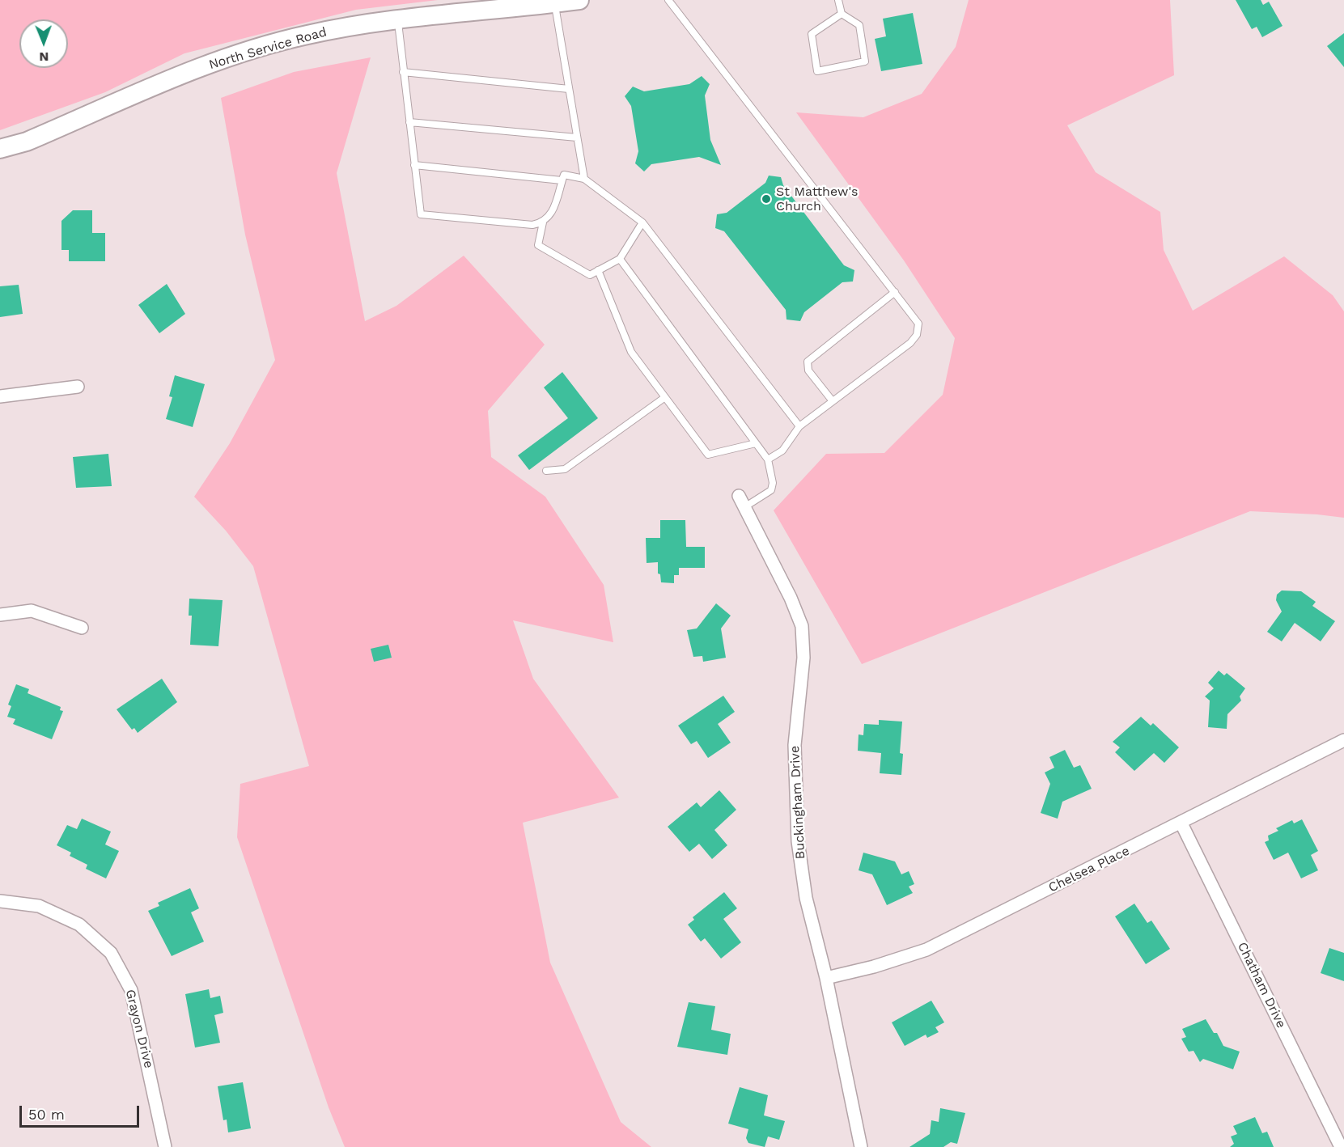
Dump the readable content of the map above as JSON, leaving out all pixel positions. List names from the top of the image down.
{
  "streets": {
    "main road": ["North Service Road"],
    "street": [
      "Buckingham Drive",
      "Chelsea Place",
      "Chatham Drive",
      "Grayon Drive"
    ]
  },
  "crossings": [
    ["Buckingham Drive", "Chelsea Place"],
    ["Chelsea Place", "Chatham Drive"]
  ],
  "places": ["St Matthew's Church"],
  "scale_bar": "50 m",
  "north": "bottom"
}
